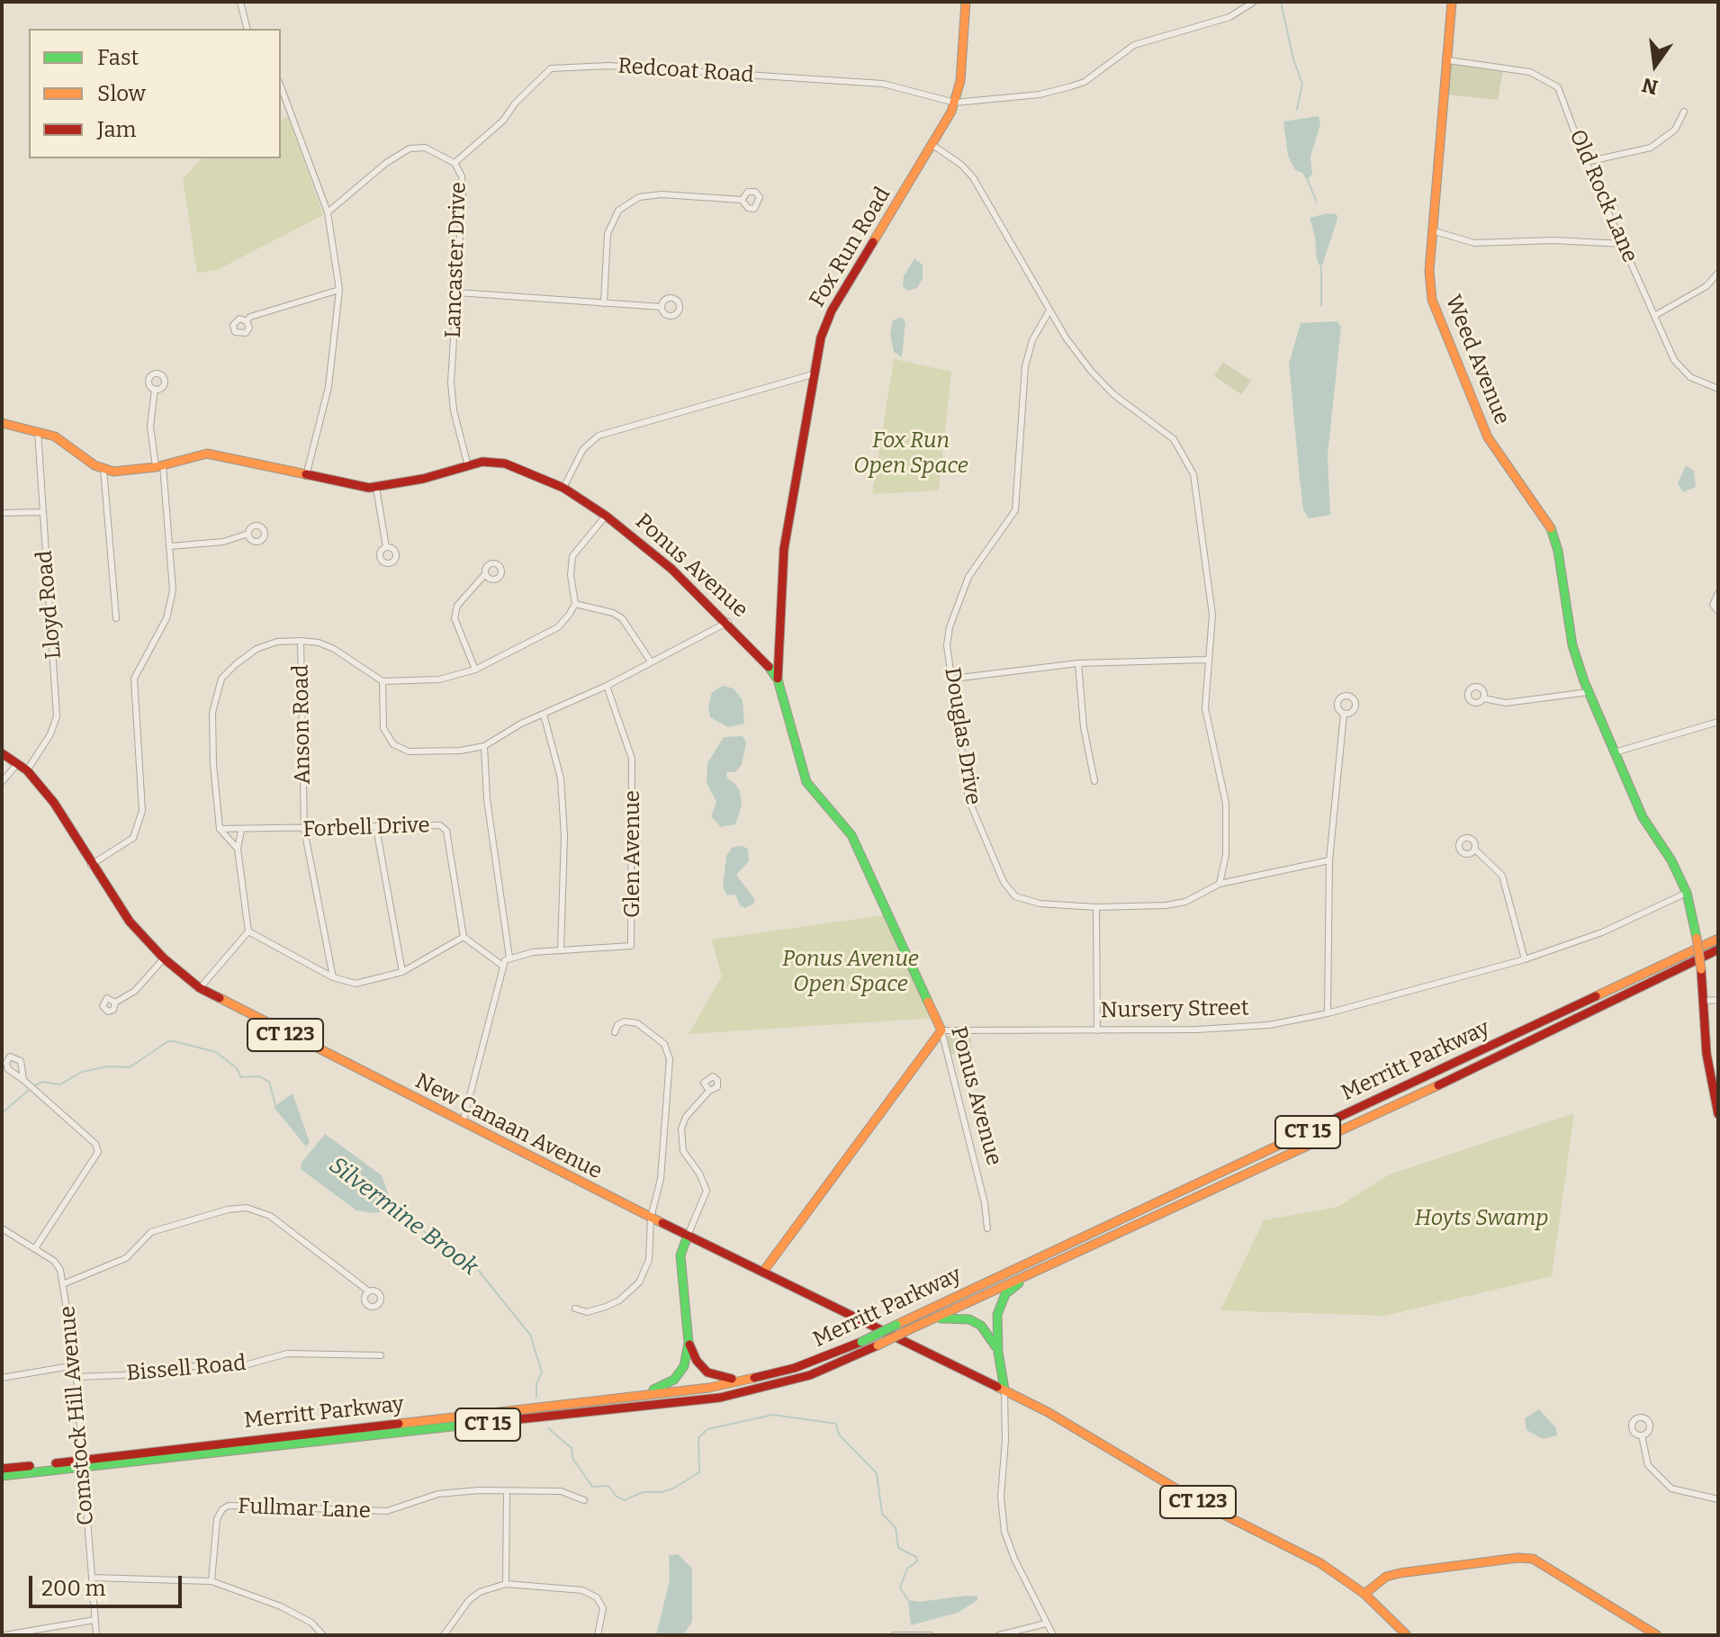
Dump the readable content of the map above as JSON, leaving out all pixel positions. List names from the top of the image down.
{
  "streets": {
    "main road": [
      "Fox Run Road",
      "Weed Avenue",
      "Ponus Avenue",
      "CT 123",
      "Merritt Parkway",
      "New Canaan Avenue",
      "CT 15"
    ],
    "street": [
      "Redcoat Road",
      "Old Rock Lane",
      "Lancaster Drive",
      "Lloyd Road",
      "Anson Road",
      "Douglas Drive",
      "Forbell Drive",
      "Glen Avenue",
      "Nursery Street",
      "Bissell Road",
      "Comstock Hill Avenue",
      "Fullmar Lane"
    ]
  },
  "crossings": [
    ["Redcoat Road", "Fox Run Road"],
    ["Redcoat Road", "Lancaster Drive"],
    ["Old Rock Lane", "Weed Avenue"],
    ["Fox Run Road", "Ponus Avenue"],
    ["Lancaster Drive", "Ponus Avenue"],
    ["Weed Avenue", "Nursery Street"],
    ["Ponus Avenue", "Nursery Street"],
    ["Lloyd Road", "New Canaan Avenue"],
    ["Anson Road", "Forbell Drive"],
    ["CT 123", "New Canaan Avenue"],
    ["Bissell Road", "Comstock Hill Avenue"]
  ],
  "water": ["Silvermine Brook"],
  "parks": ["Fox Run Open Space", "Ponus Avenue Open Space", "Hoyts Swamp"],
  "legend": ["Fast", "Slow", "Jam"],
  "scale_bar": "200 m",
  "north": "bottom"
}
